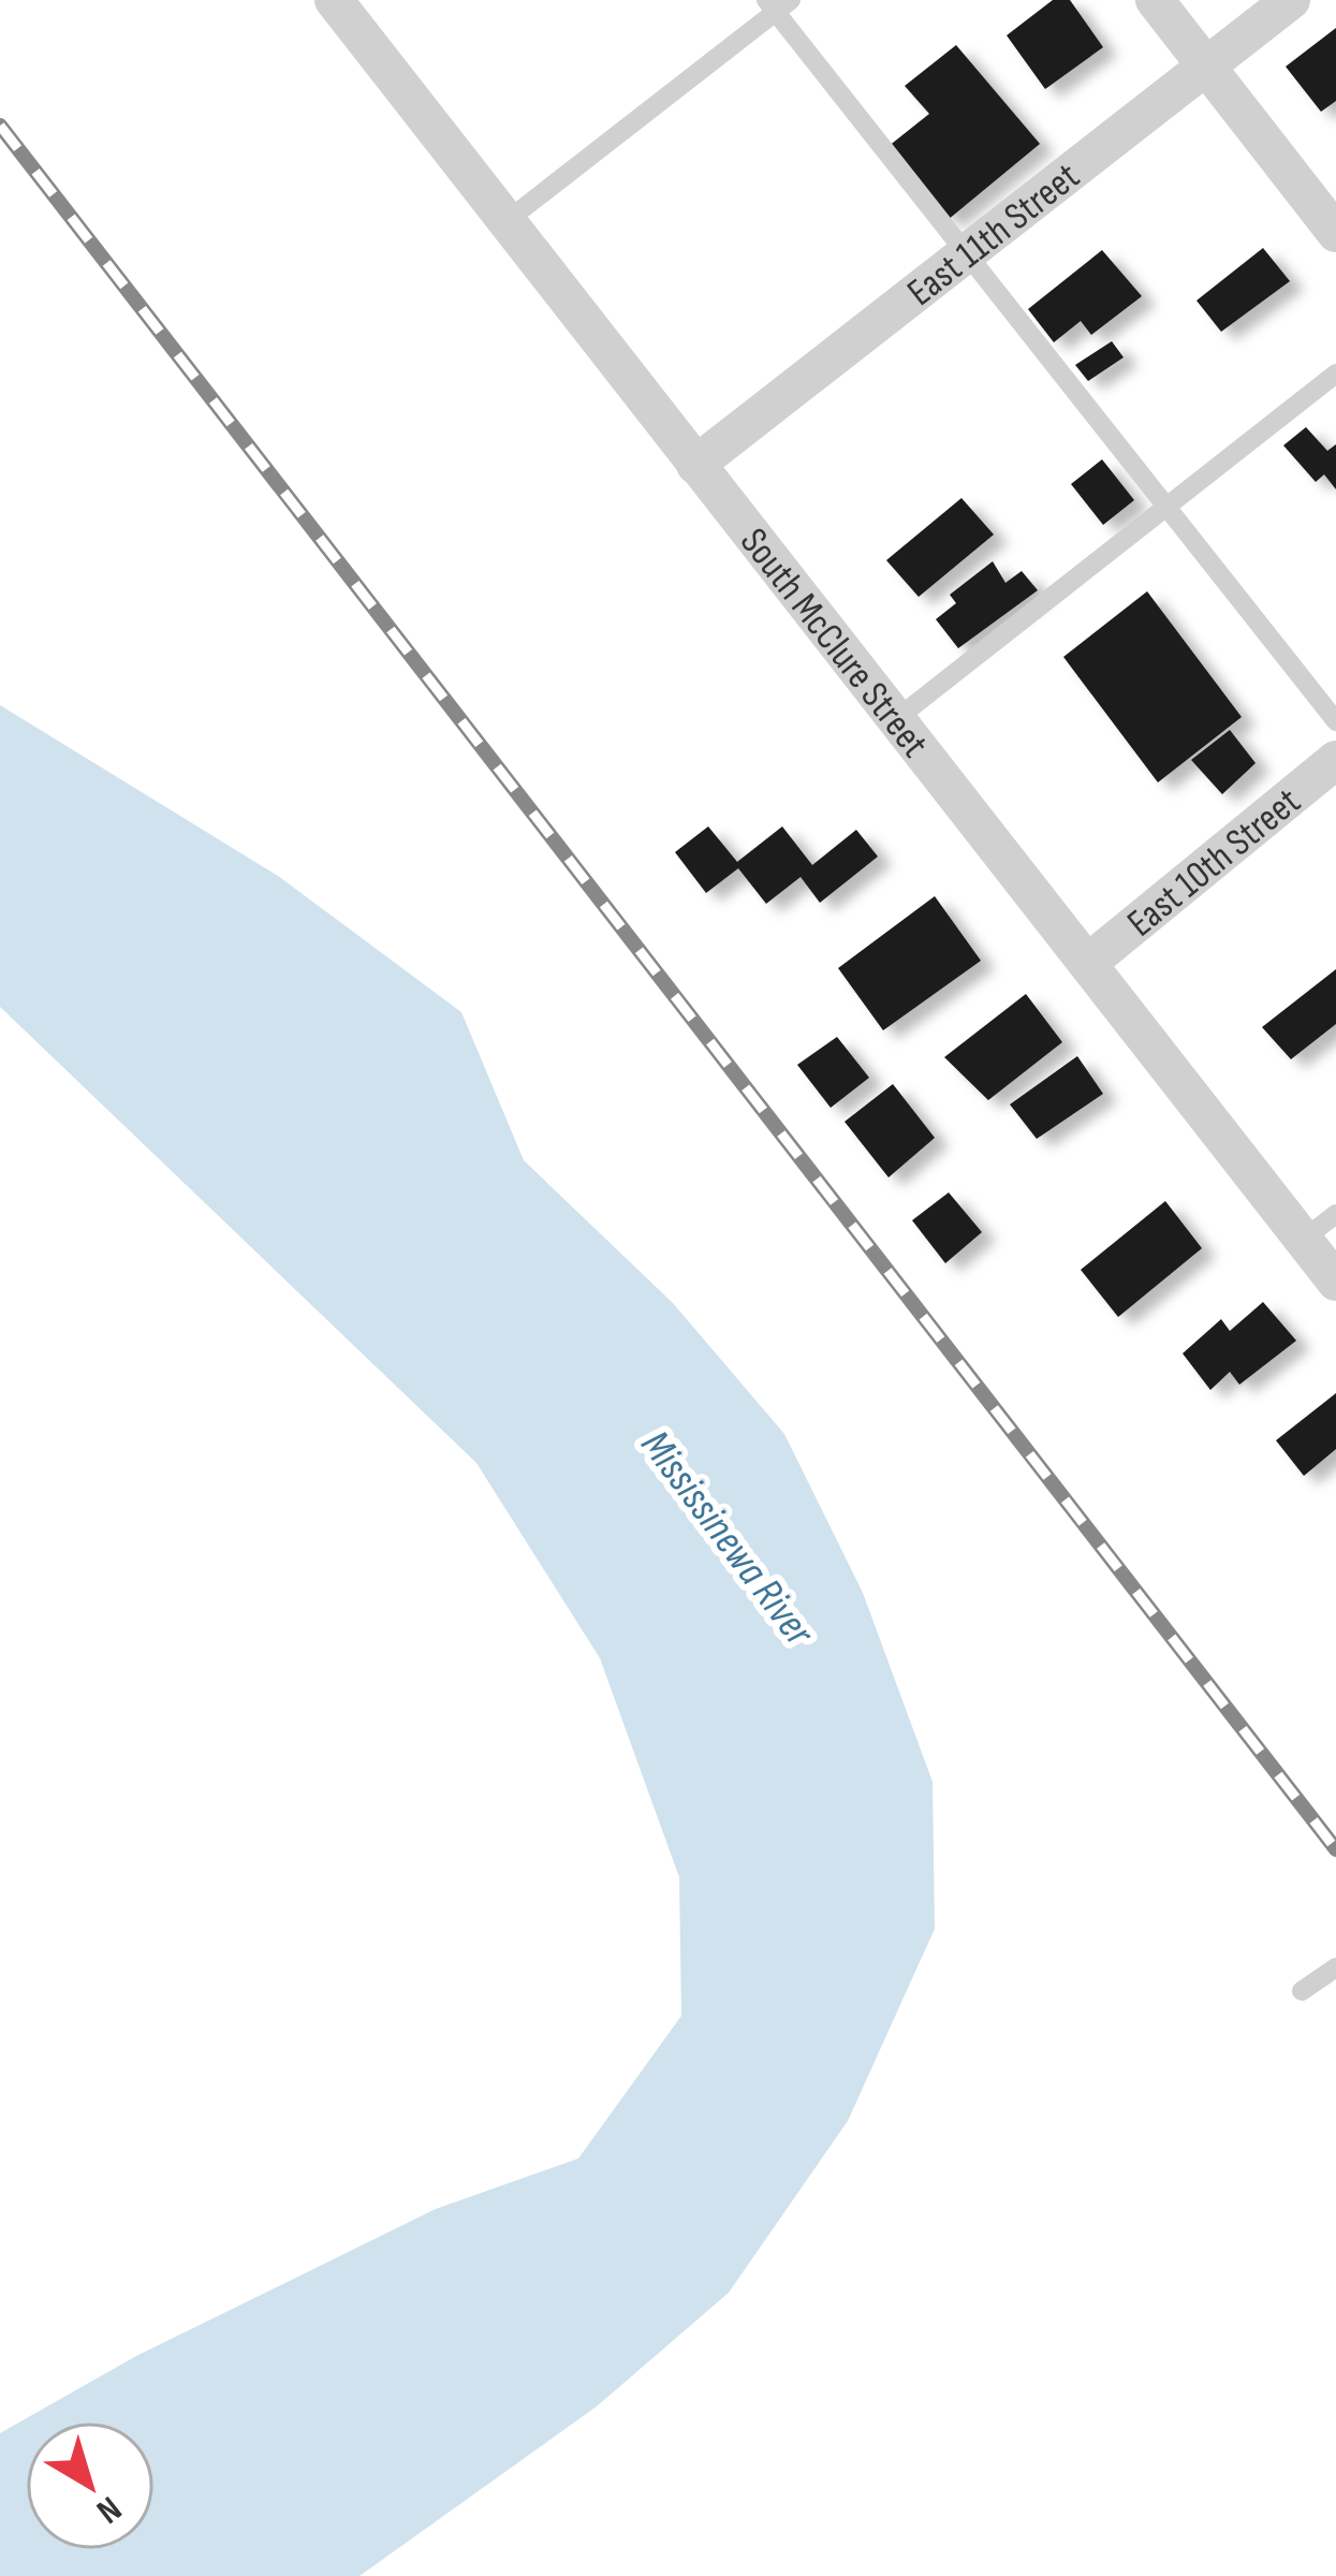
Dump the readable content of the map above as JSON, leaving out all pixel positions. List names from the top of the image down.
{
  "streets": {
    "street": ["East 11th Street", "South McClure Street", "East 10th Street"]
  },
  "crossings": [
    ["East 11th Street", "South McClure Street"],
    ["South McClure Street", "East 10th Street"]
  ],
  "water": ["Mississinewa River"],
  "north": "bottom right"
}
